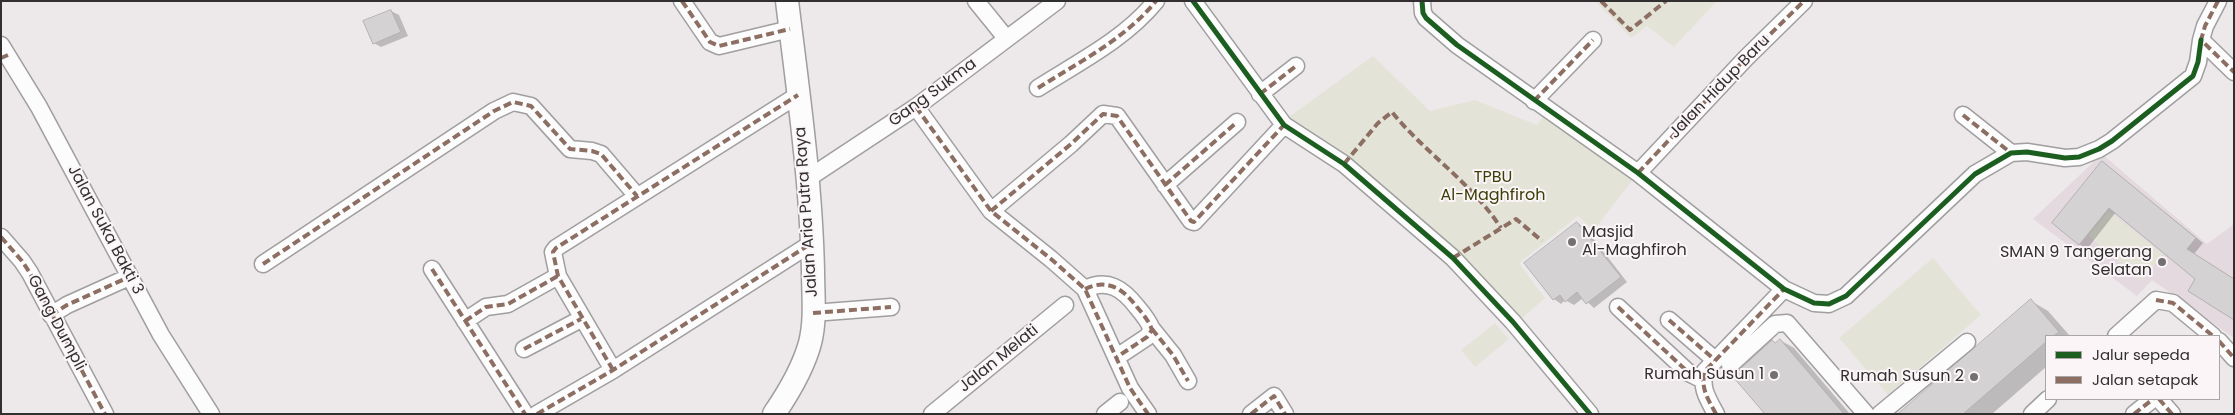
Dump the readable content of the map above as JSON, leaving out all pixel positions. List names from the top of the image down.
{
  "streets": {
    "main road": ["Jalan Aria Putra Raya"],
    "street": [
      "Jalan Hidup Baru",
      "Gang Sukma",
      "Jalan Suka Bakti 3",
      "Gang Dumpli",
      "Jalan Melati"
    ]
  },
  "crossings": [
    ["Gang Sukma", "Jalan Aria Putra Raya"]
  ],
  "parks": ["TPBU Al-Maghfiroh"],
  "places": [
    "Masjid Al-Maghfiroh",
    "SMAN 9 Tangerang Selatan",
    "Rumah Susun 1",
    "Rumah Susun 2"
  ],
  "legend": ["Jalur sepeda", "Jalan setapak"]
}
